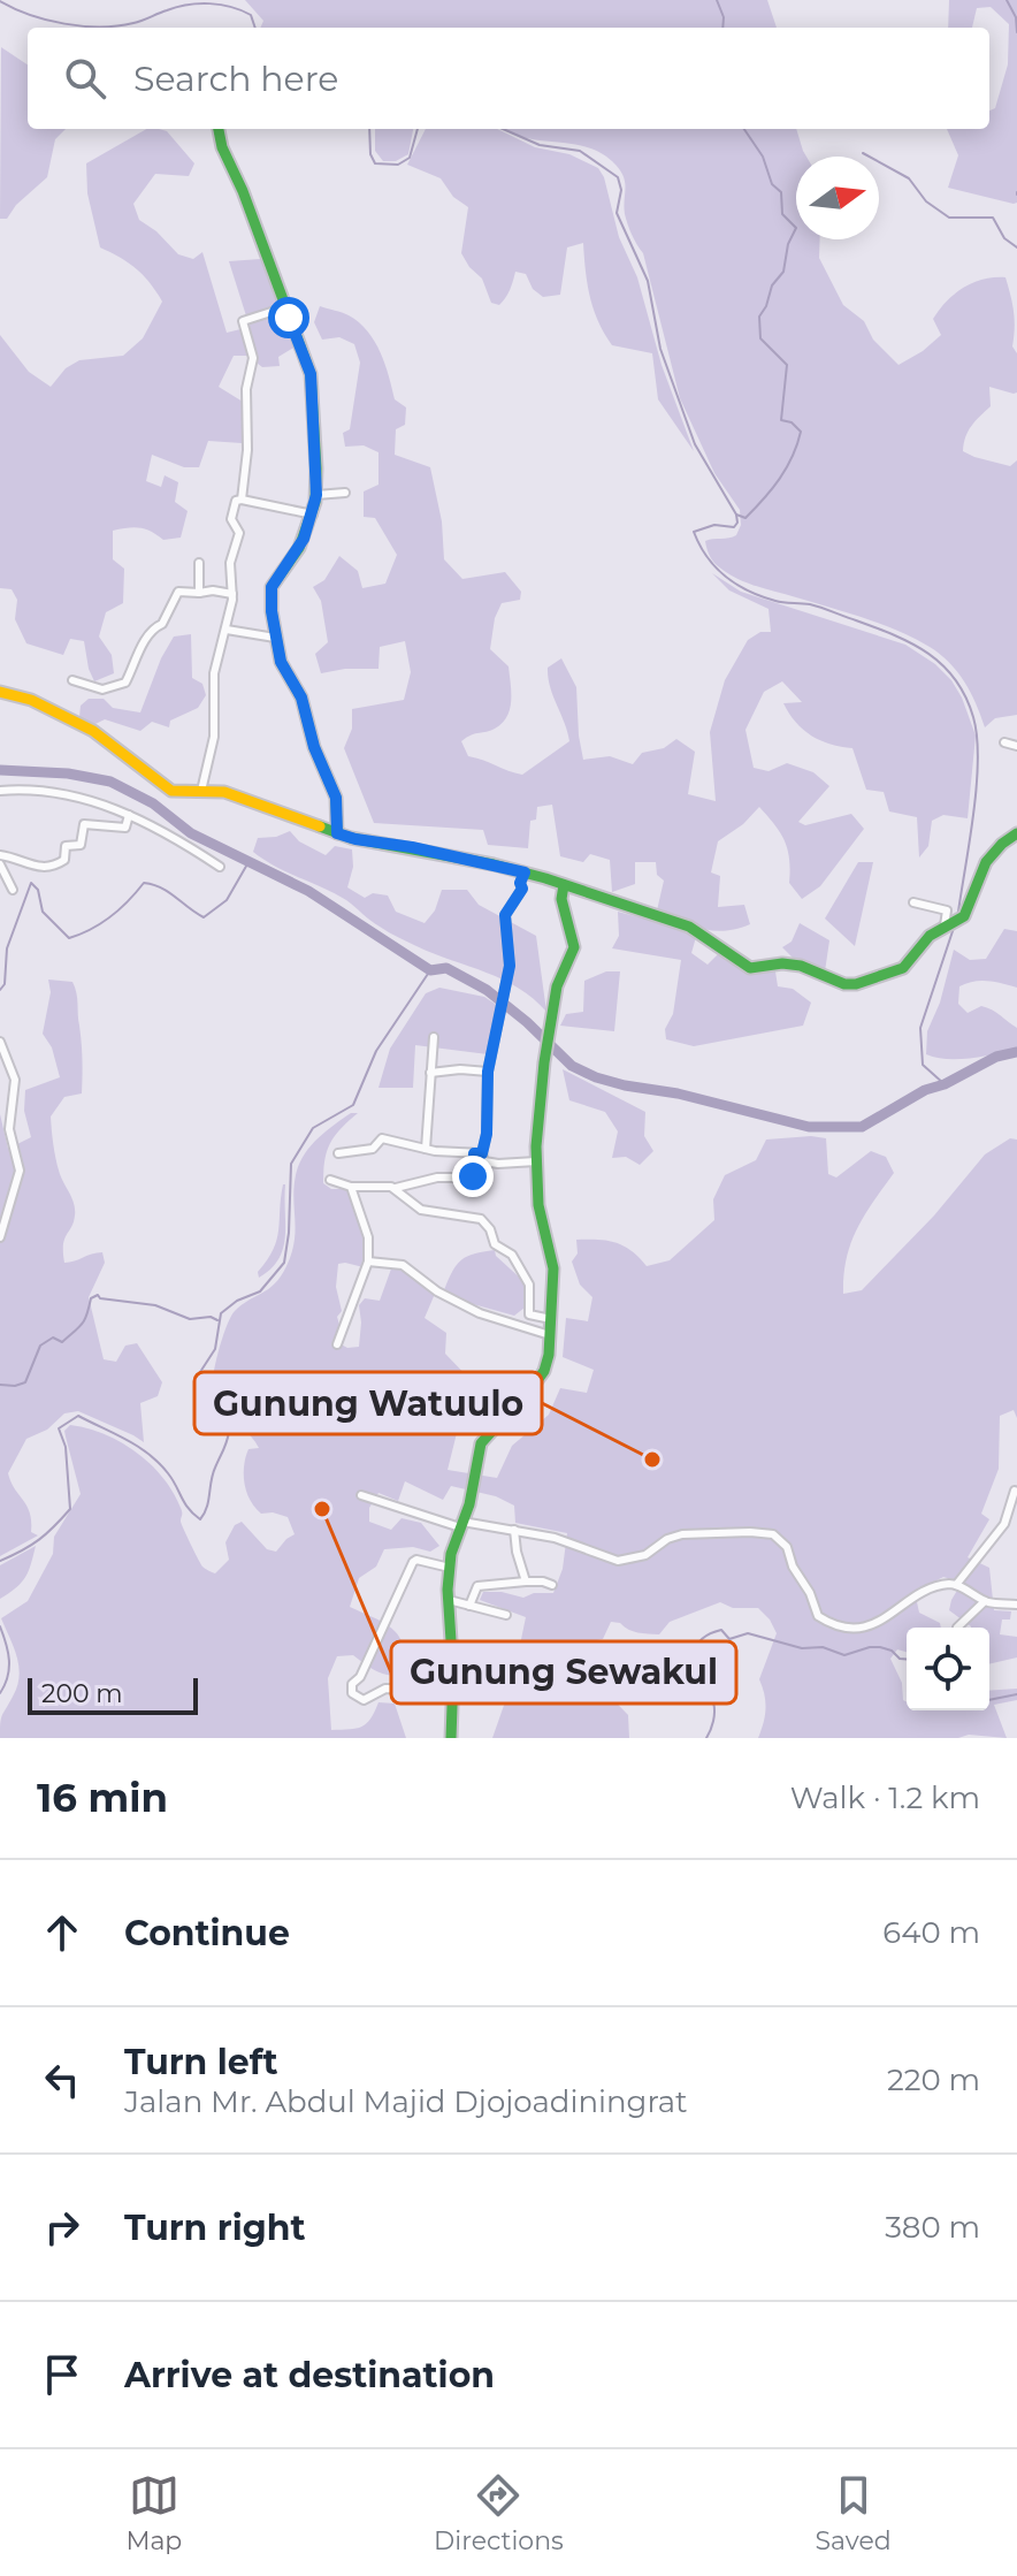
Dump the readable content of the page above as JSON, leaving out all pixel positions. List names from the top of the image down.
{
  "places": ["Gunung Watuulo", "Gunung Sewakul"],
  "scale_bar": "200 m",
  "north": "right",
  "page": {
    "search": "Search here",
    "scale": "200 m",
    "heading": ["16 min", "Walk · 1.2 km"],
    "list": [
      ["Continue", "640 m"],
      ["Turn left", "Jalan Mr. Abdul Majid Djojoadiningrat", "220 m"],
      ["Turn right", "380 m"],
      "Arrive at destination"
    ],
    "nav": ["Map", "Directions", "Saved"]
  }
}
